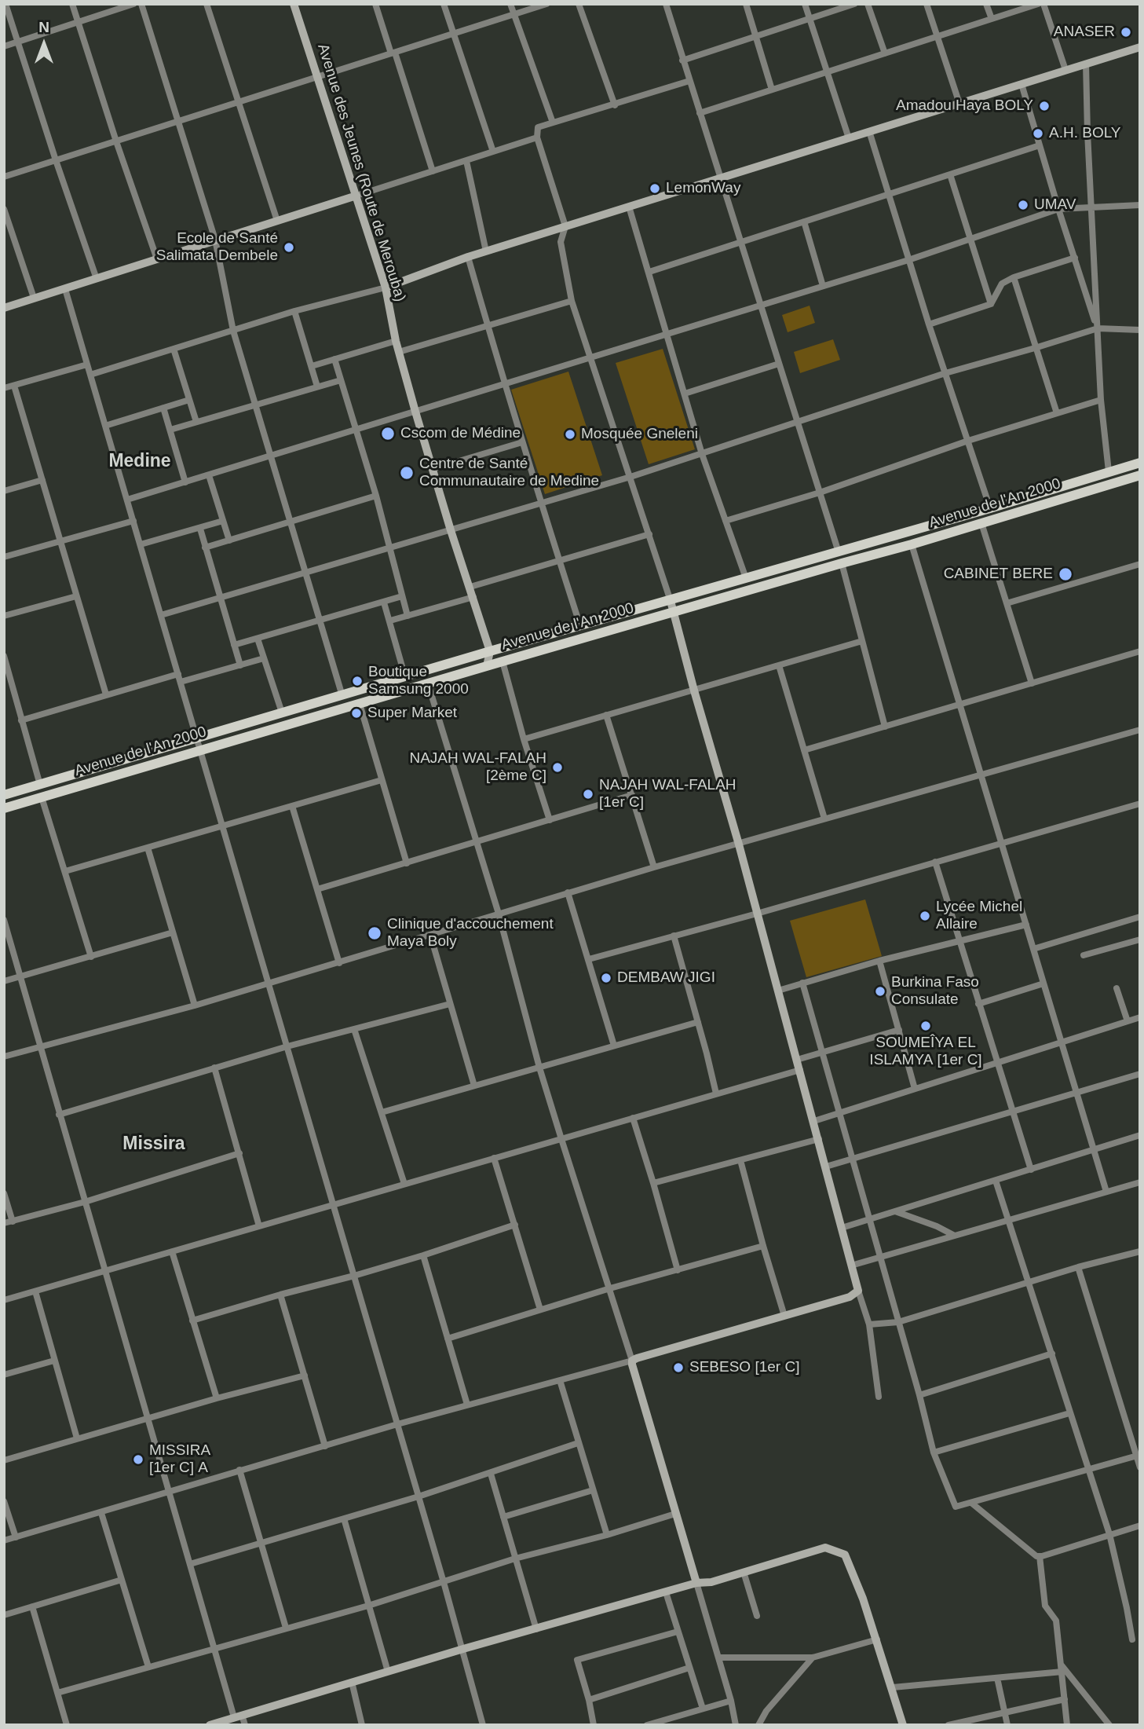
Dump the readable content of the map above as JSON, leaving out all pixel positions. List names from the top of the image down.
{
  "streets": {
    "main road": ["Avenue des Jeunes (Route de Merouba)", "Avenue de l'An 2000"]
  },
  "crossings": [
    ["Avenue des Jeunes (Route de Merouba)", "Avenue de l'An 2000"]
  ],
  "districts": ["Medine", "Missira"],
  "places": [
    "ANASER",
    "Amadou Haya BOLY",
    "A.H. BOLY",
    "LemonWay",
    "UMAV",
    "Ecole de Santé Salimata Dembele",
    "Cscom de Médine",
    "Mosquée Gneleni",
    "Centre de Santé Communautaire de Medine",
    "CABINET BERE",
    "Boutique Samsung 2000",
    "Super Market",
    "NAJAH WAL-FALAH [2ème C]",
    "NAJAH WAL-FALAH [1er C]",
    "Lycée Michel Allaire",
    "Clinique d'accouchement Maya Boly",
    "DEMBAW JIGI",
    "Burkina Faso Consulate",
    "SOUMEÎYA EL ISLAMYA [1er C]",
    "SEBESO [1er C]",
    "MISSIRA [1er C] A"
  ],
  "north": "top"
}
